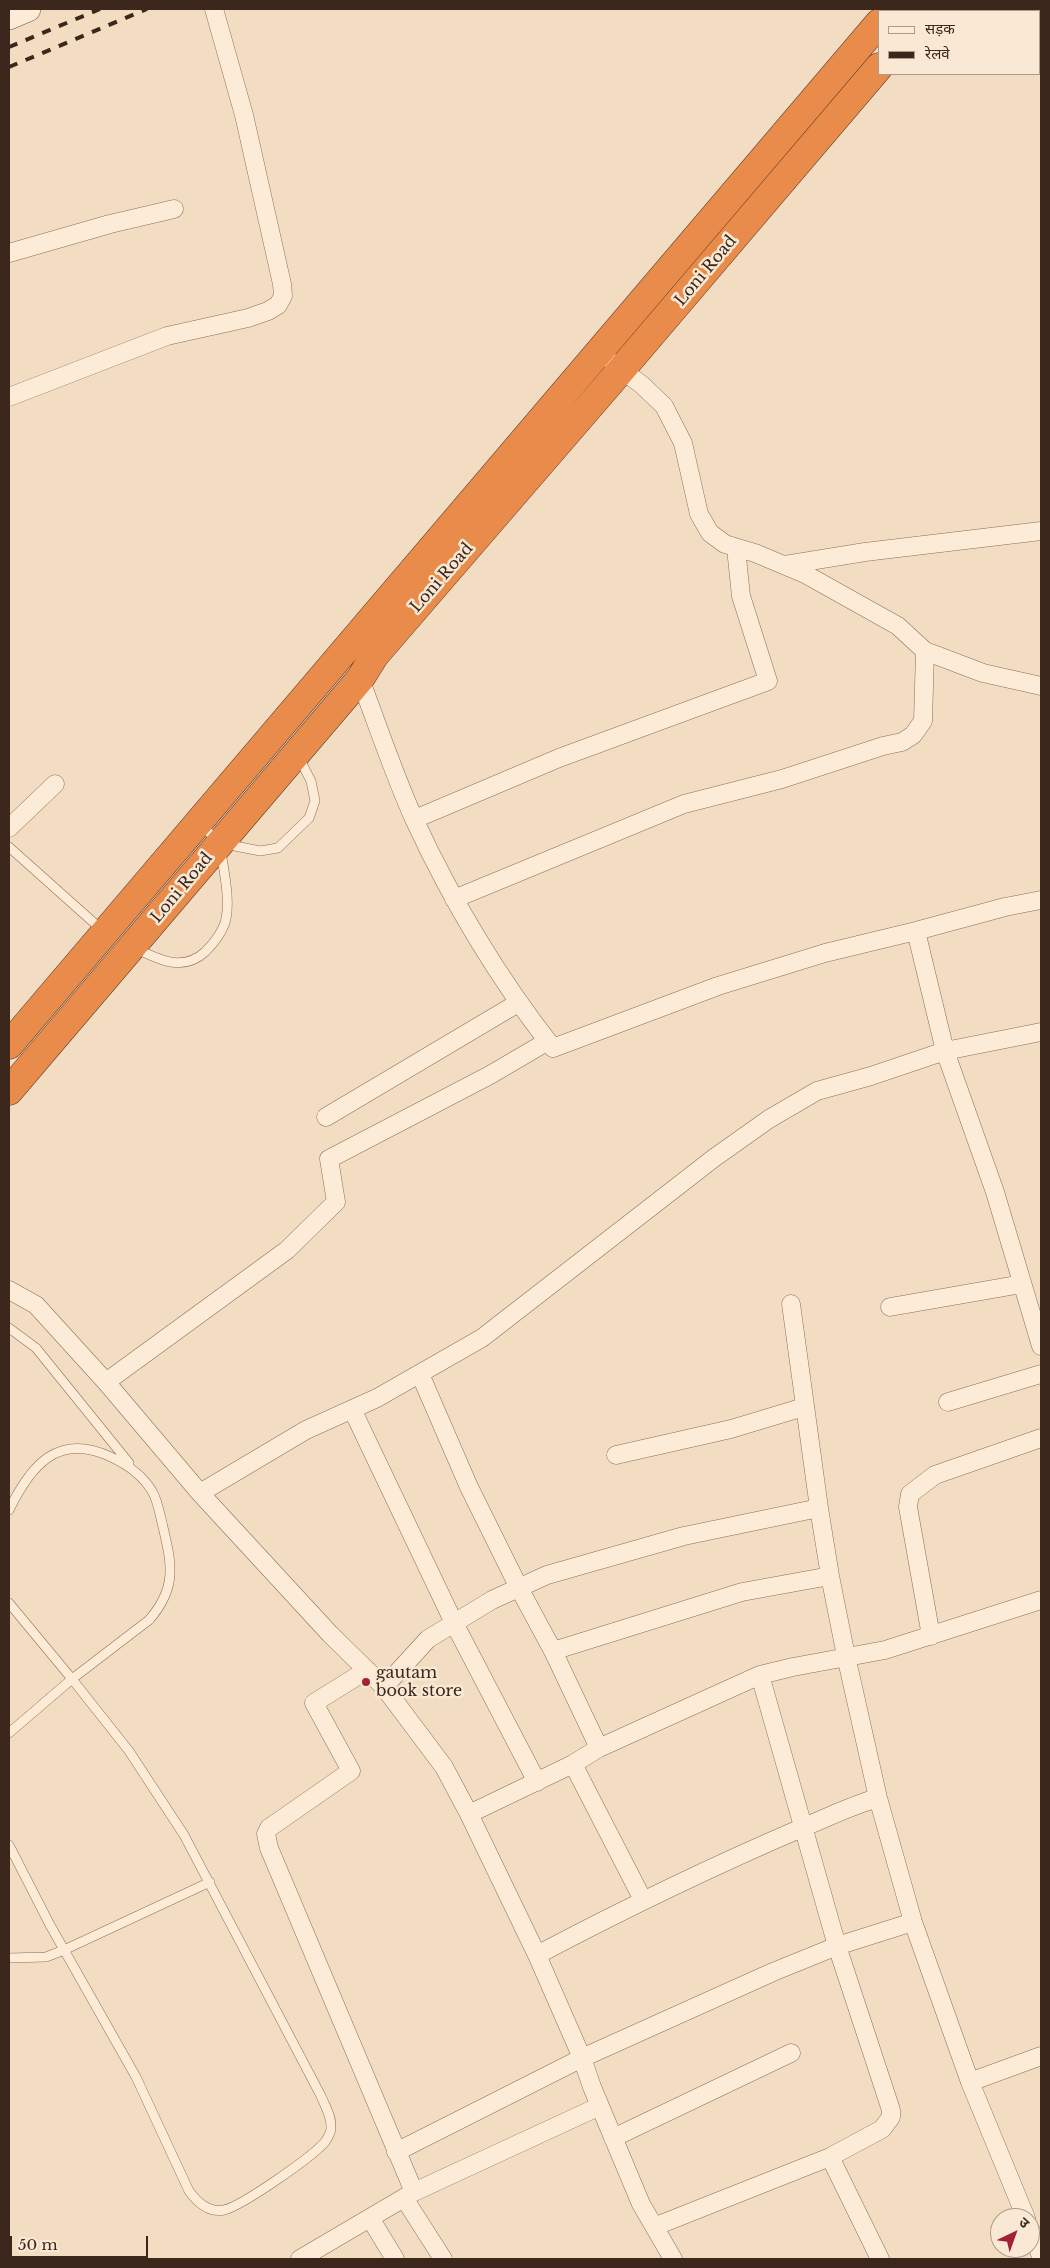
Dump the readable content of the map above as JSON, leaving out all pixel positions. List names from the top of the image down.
{
  "streets": {
    "highway": ["Loni Road"]
  },
  "places": ["gautam book store"],
  "legend": ["सड़क", "रेलवे"],
  "scale_bar": "50 m",
  "north": "top right"
}
